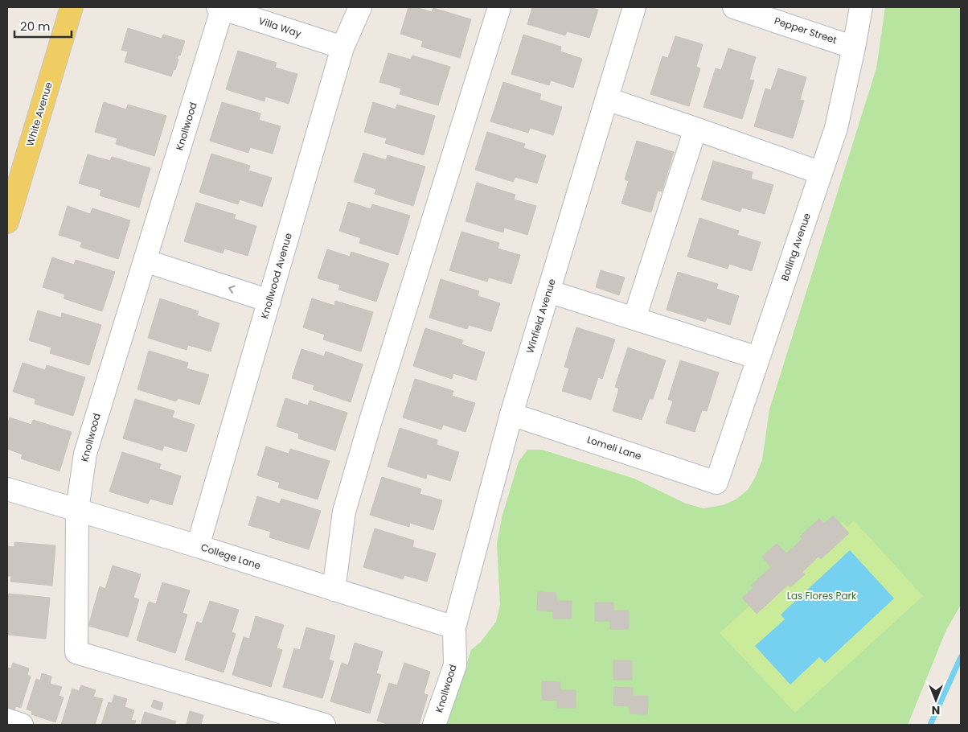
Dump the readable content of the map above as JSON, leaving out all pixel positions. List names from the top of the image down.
{
  "streets": {
    "main road": ["White Avenue"],
    "street": [
      "Villa Way",
      "Pepper Street",
      "Knollwood",
      "Bolling Avenue",
      "Knollwood Avenue",
      "Winfield Avenue",
      "Lomeli Lane",
      "College Lane"
    ]
  },
  "crossings": [
    ["Villa Way", "Knollwood"],
    ["Villa Way", "Knollwood Avenue"],
    ["Pepper Street", "Bolling Avenue"],
    ["Knollwood", "Winfield Avenue"],
    ["Knollwood", "College Lane"],
    ["Bolling Avenue", "Lomeli Lane"],
    ["Knollwood Avenue", "College Lane"],
    ["Winfield Avenue", "Lomeli Lane"],
    ["Winfield Avenue", "College Lane"]
  ],
  "parks": ["Las Flores Park"],
  "scale_bar": "20 m",
  "north": "bottom"
}
